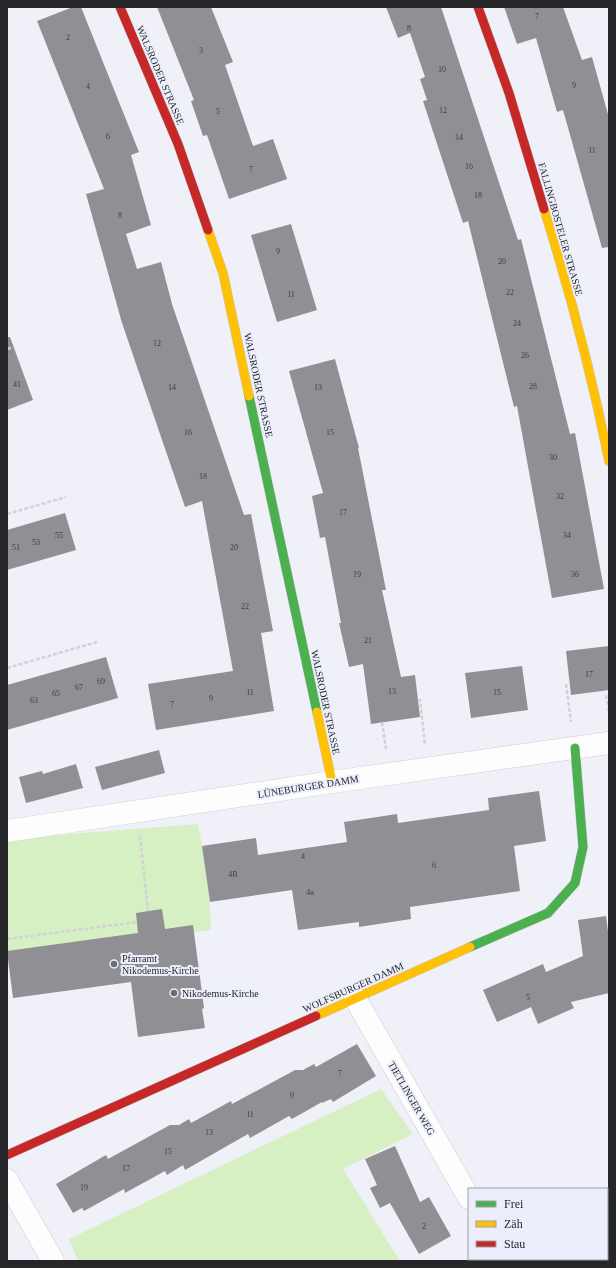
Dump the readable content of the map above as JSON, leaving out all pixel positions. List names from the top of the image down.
{
  "streets": {
    "street": [
      "WALSRODER STRASSE",
      "FALLINGBOSTELER STRASSE",
      "LÜNEBURGER DAMM",
      "WOLFSBURGER DAMM",
      "TIETLINGER WEG"
    ]
  },
  "crossings": [
    ["WALSRODER STRASSE", "LÜNEBURGER DAMM"],
    ["LÜNEBURGER DAMM", "WOLFSBURGER DAMM"],
    ["WOLFSBURGER DAMM", "TIETLINGER WEG"]
  ],
  "places": ["Pfarramt Nikodemus-Kirche", "Nikodemus-Kirche"],
  "house_numbers": [
    "7",
    "8",
    "2",
    "3",
    "10",
    "9",
    "4",
    "12",
    "5",
    "6",
    "14",
    "11",
    "16",
    "7",
    "18",
    "8",
    "9",
    "20",
    "22",
    "11",
    "24",
    "12",
    "26",
    "41",
    "28",
    "14",
    "13",
    "16",
    "15",
    "30",
    "18",
    "32",
    "17",
    "55",
    "34",
    "53",
    "51",
    "20",
    "19",
    "36",
    "22",
    "21",
    "17",
    "69",
    "67",
    "13",
    "11",
    "15",
    "65",
    "9",
    "63",
    "7",
    "4",
    "6",
    "4B",
    "4a",
    "5",
    "7",
    "9",
    "11",
    "13",
    "15",
    "17",
    "19",
    "2"
  ],
  "legend": ["Frei", "Zäh", "Stau"]
}
